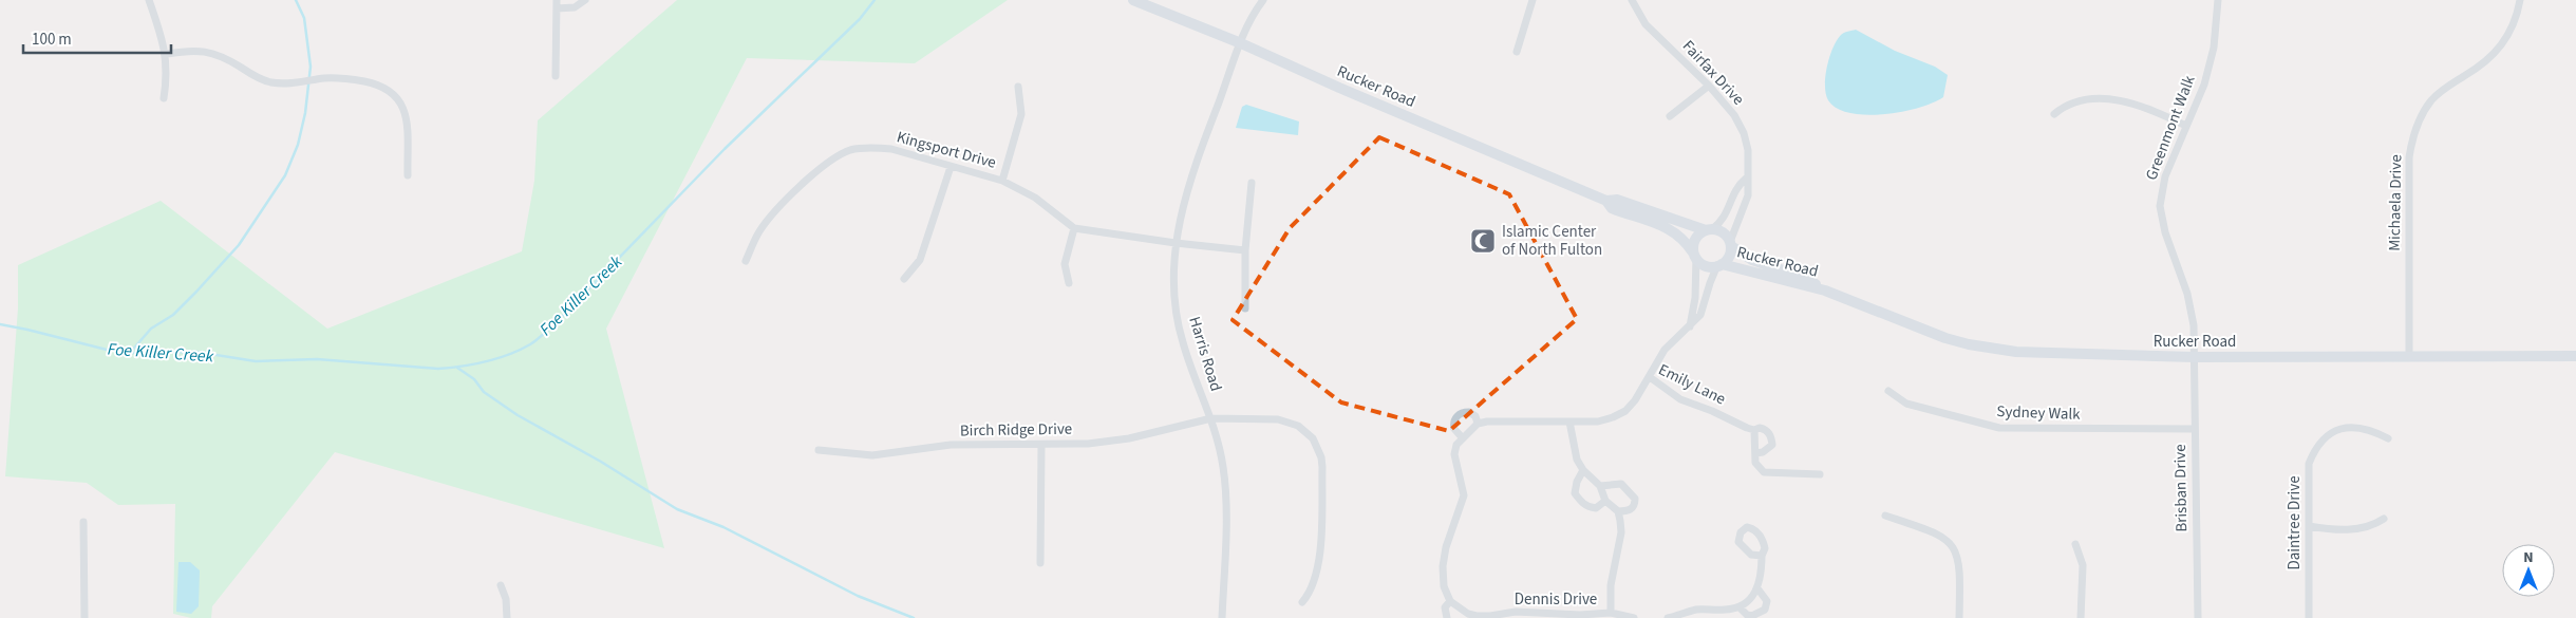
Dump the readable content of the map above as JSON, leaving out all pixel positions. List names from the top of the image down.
{
  "streets": {
    "main road": ["Rucker Road"],
    "street": [
      "Fairfax Drive",
      "Greenmont Walk",
      "Kingsport Drive",
      "Michaela Drive",
      "Harris Road",
      "Emily Lane",
      "Sydney Walk",
      "Birch Ridge Drive",
      "Brisban Drive",
      "Daintree Drive",
      "Dennis Drive"
    ]
  },
  "crossings": [
    ["Fairfax Drive", "Rucker Road"],
    ["Rucker Road", "Greenmont Walk"],
    ["Rucker Road", "Michaela Drive"],
    ["Rucker Road", "Harris Road"],
    ["Rucker Road", "Brisban Drive"],
    ["Greenmont Walk", "Brisban Drive"],
    ["Kingsport Drive", "Harris Road"],
    ["Harris Road", "Birch Ridge Drive"],
    ["Sydney Walk", "Brisban Drive"]
  ],
  "water": ["Foe Killer Creek"],
  "places": {
    "mosque": ["Islamic Center of North Fulton"]
  },
  "scale_bar": "100 m",
  "north": "top"
}
